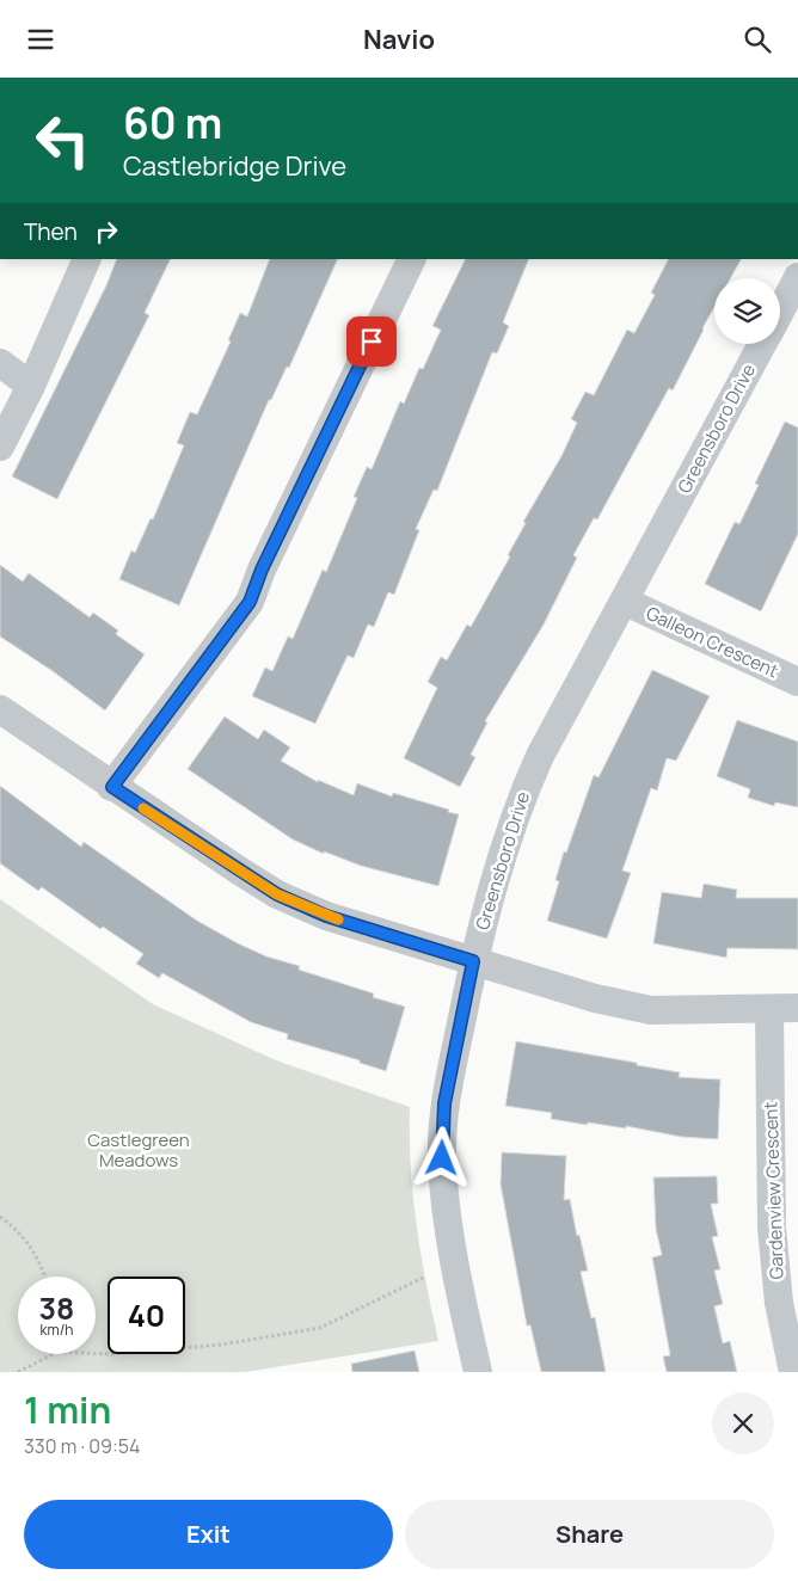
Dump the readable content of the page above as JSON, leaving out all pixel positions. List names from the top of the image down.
{
  "streets": {
    "street": ["Greensboro Drive", "Galleon Crescent", "Gardenview Crescent"]
  },
  "crossings": [
    ["Greensboro Drive", "Galleon Crescent"]
  ],
  "parks": ["Castlegreen Meadows"],
  "page": {
    "header": "Navio",
    "turn": ["60 m", "Castlebridge Drive"],
    "then": "Then",
    "speed": "38 km/h",
    "limit": "40",
    "heading": ["1 min", "330 m · 09:54"],
    "buttons": ["Exit", "Share"]
  }
}
